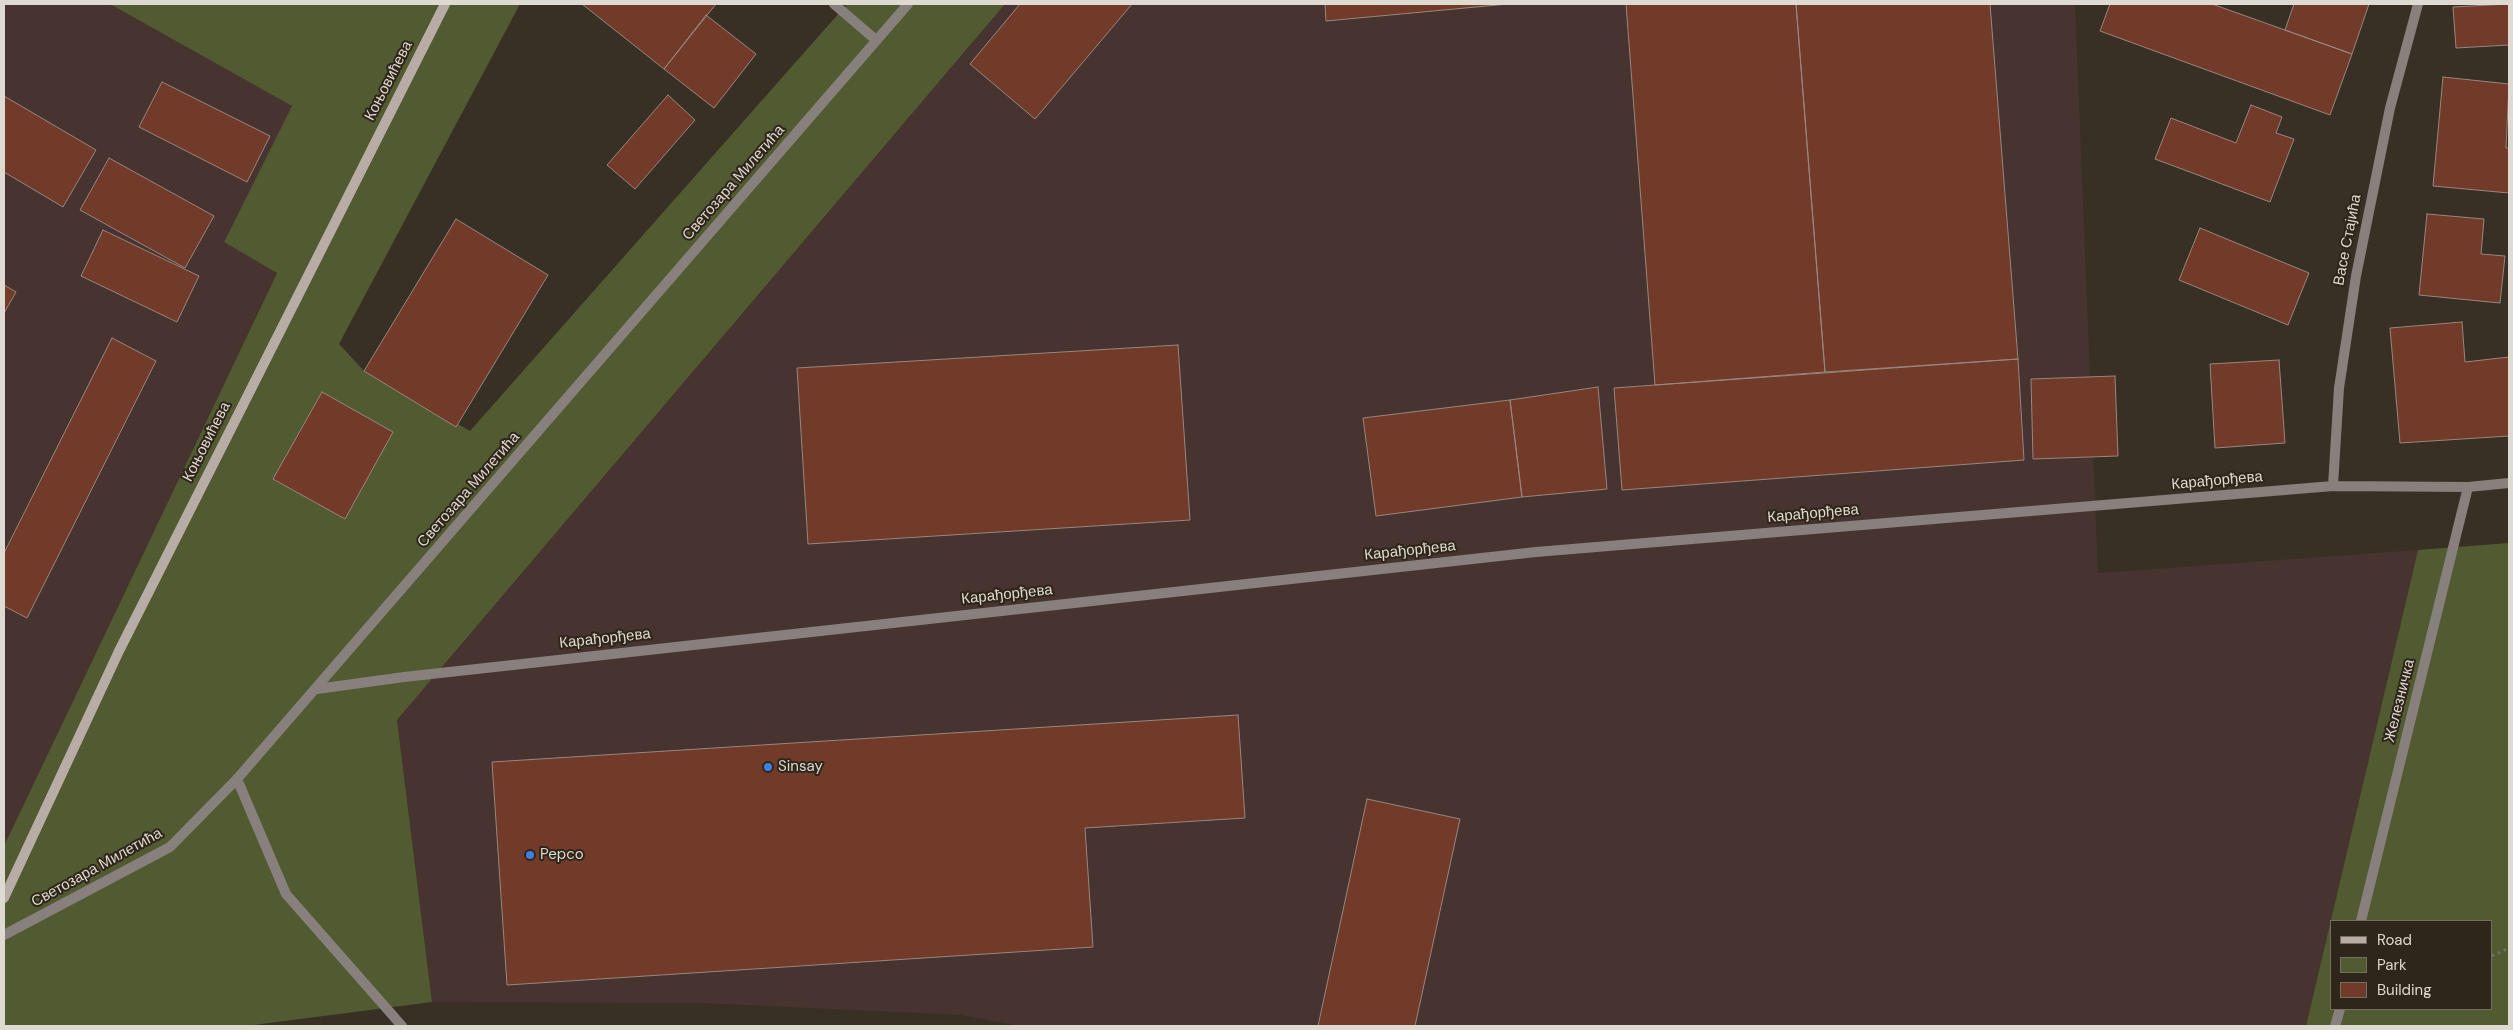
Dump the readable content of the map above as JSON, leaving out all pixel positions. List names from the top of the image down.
{
  "streets": {
    "main road": ["Коњовићева"],
    "street": [
      "Светозара Милетића",
      "Васе Стајића",
      "Карађорђева",
      "Железничка"
    ]
  },
  "crossings": [
    ["Светозара Милетића", "Карађорђева"],
    ["Васе Стајића", "Карађорђева"],
    ["Карађорђева", "Железничка"]
  ],
  "places": ["Sinsay", "Pepco"],
  "legend": ["Road", "Park", "Building"]
}
